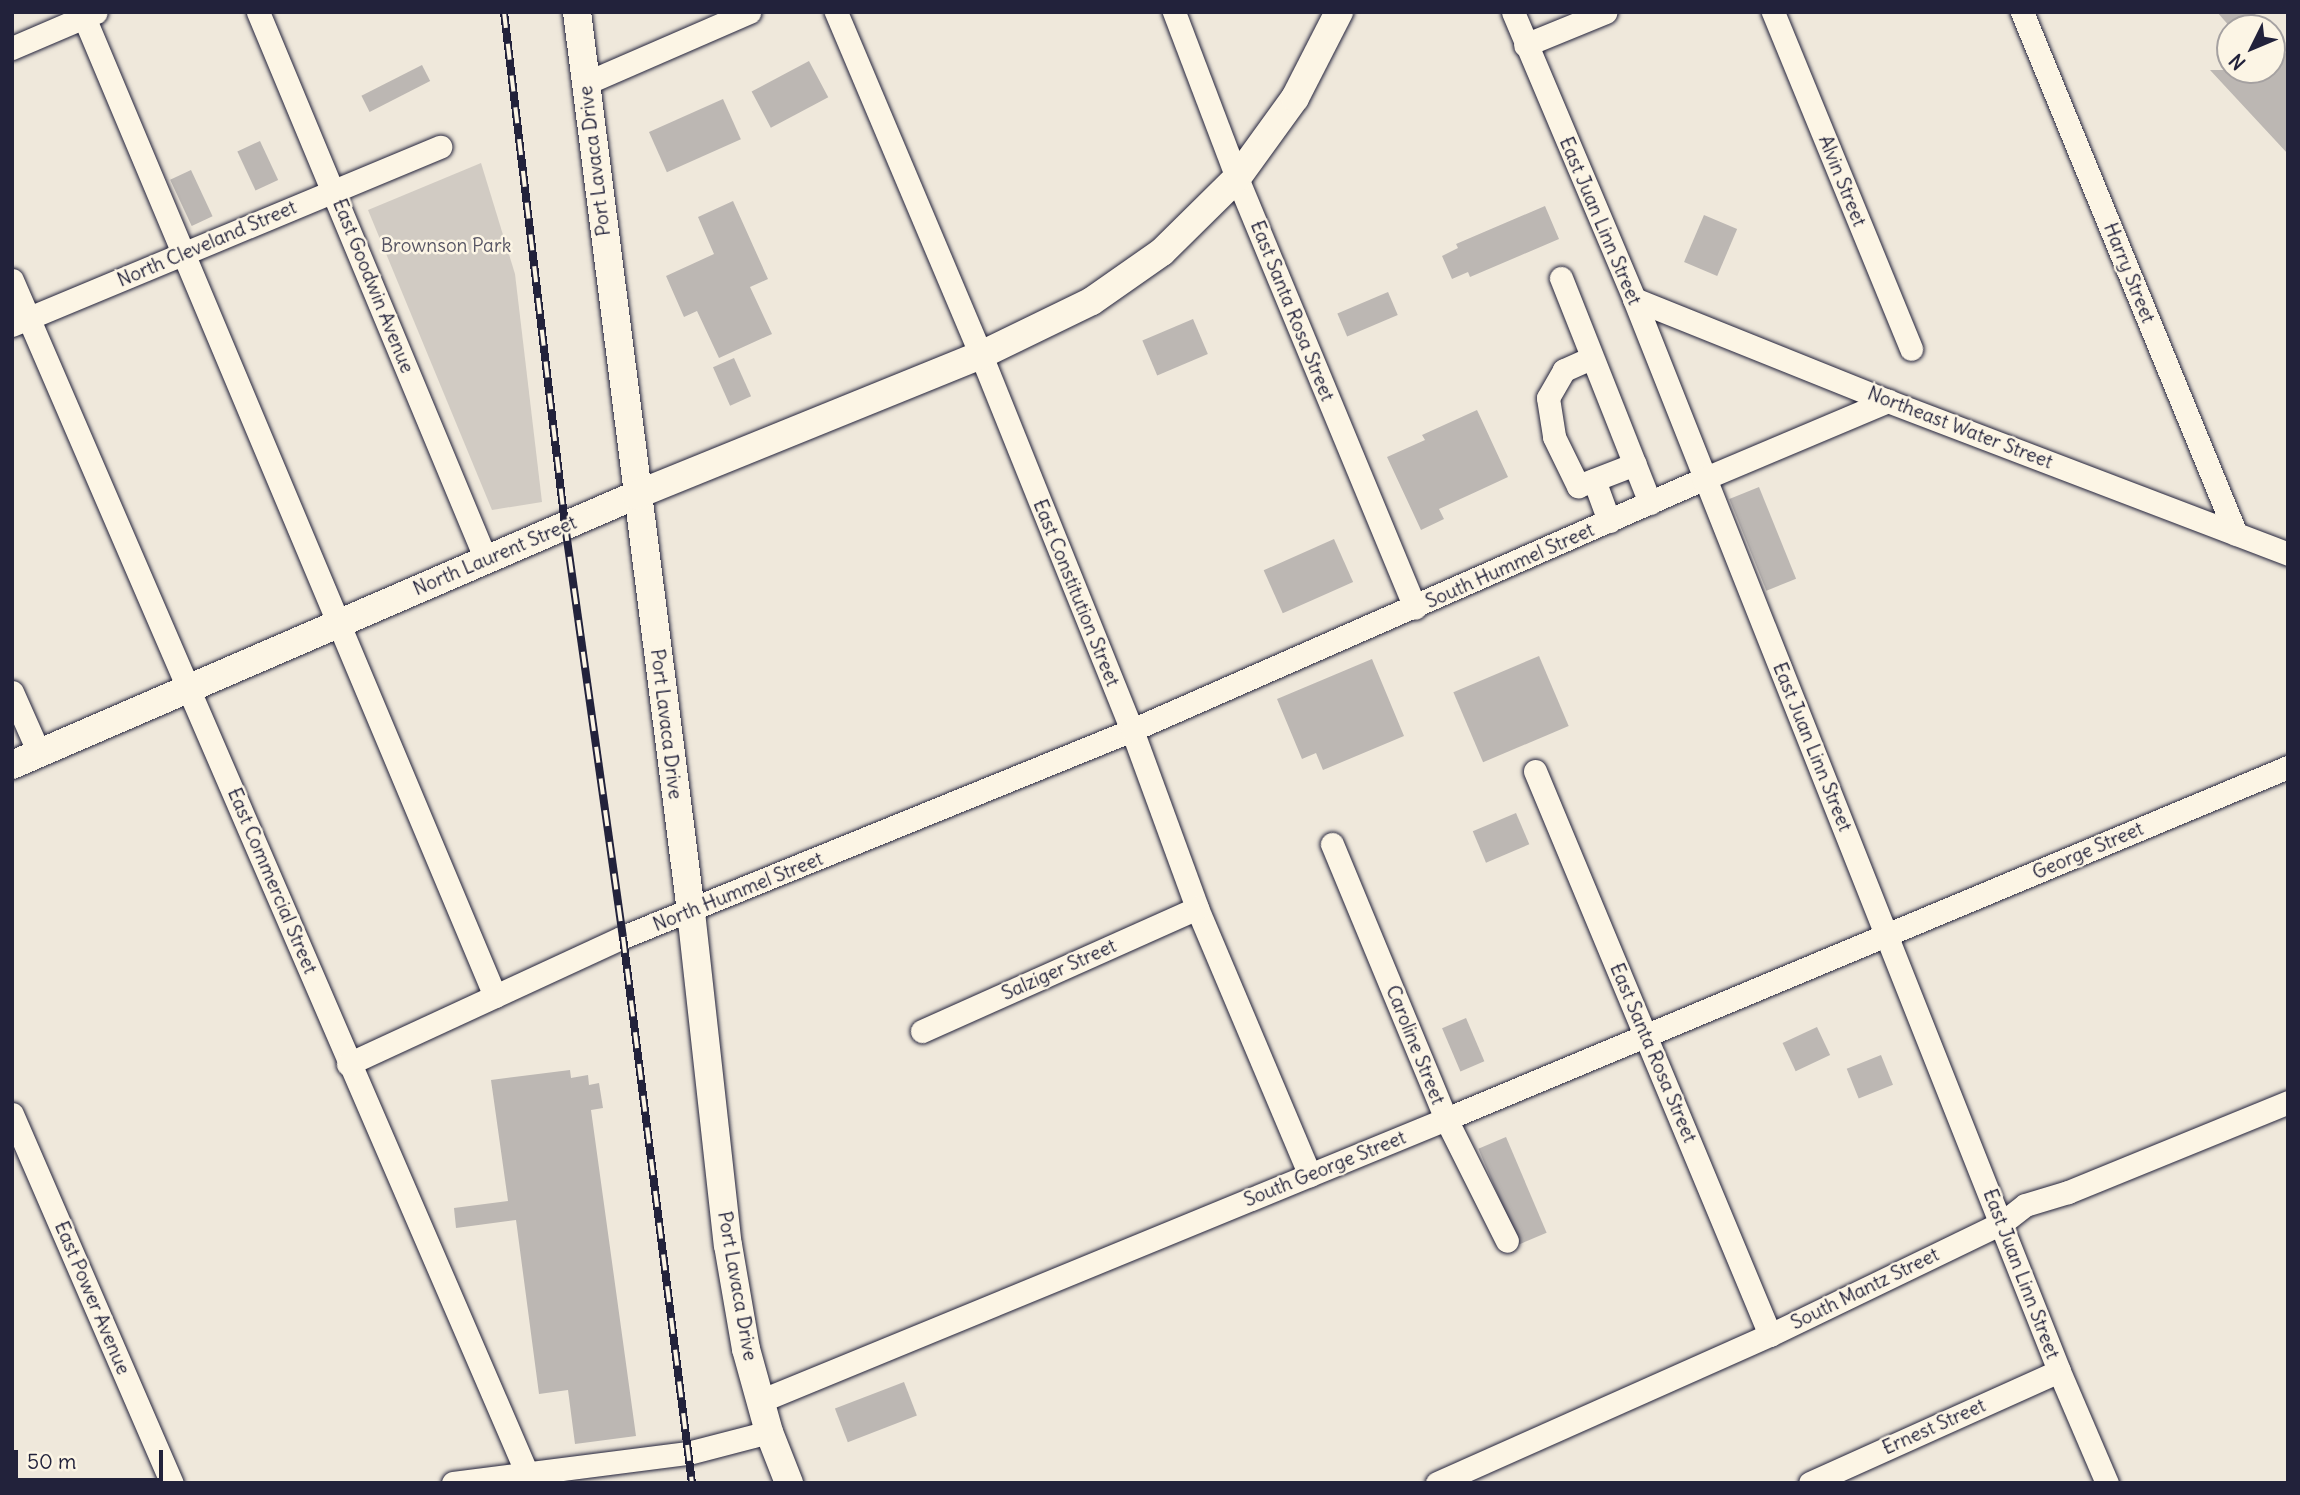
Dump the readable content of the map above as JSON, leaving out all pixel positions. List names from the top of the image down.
{
  "streets": {
    "main road": ["Port Lavaca Drive", "North Laurent Street"],
    "street": [
      "Alvin Street",
      "East Juan Linn Street",
      "North Cleveland Street",
      "Harry Street",
      "East Goodwin Avenue",
      "East Santa Rosa Street",
      "Northeast Water Street",
      "South Hummel Street",
      "East Constitution Street",
      "George Street",
      "East Commercial Street",
      "North Hummel Street",
      "Salziger Street",
      "Caroline Street",
      "South George Street",
      "South Mantz Street",
      "East Power Avenue",
      "Ernest Street"
    ]
  },
  "crossings": [
    ["Port Lavaca Drive", "North Laurent Street"],
    ["Port Lavaca Drive", "North Hummel Street"],
    ["Port Lavaca Drive", "South George Street"],
    ["East Juan Linn Street", "Northeast Water Street"],
    ["East Juan Linn Street", "South Hummel Street"],
    ["East Juan Linn Street", "George Street"],
    ["East Juan Linn Street", "South George Street"],
    ["East Juan Linn Street", "South Mantz Street"],
    ["East Juan Linn Street", "Ernest Street"],
    ["North Cleveland Street", "East Goodwin Avenue"],
    ["North Cleveland Street", "East Commercial Street"],
    ["Harry Street", "Northeast Water Street"],
    ["East Goodwin Avenue", "North Laurent Street"],
    ["East Santa Rosa Street", "North Laurent Street"],
    ["East Santa Rosa Street", "South Hummel Street"],
    ["East Santa Rosa Street", "South George Street"],
    ["East Santa Rosa Street", "South Mantz Street"],
    ["Northeast Water Street", "South Hummel Street"],
    ["North Laurent Street", "East Constitution Street"],
    ["North Laurent Street", "East Commercial Street"],
    ["South Hummel Street", "East Constitution Street"],
    ["South Hummel Street", "North Hummel Street"],
    ["East Constitution Street", "North Hummel Street"],
    ["East Constitution Street", "Salziger Street"],
    ["East Constitution Street", "South George Street"],
    ["George Street", "South George Street"],
    ["East Commercial Street", "North Hummel Street"],
    ["Caroline Street", "South George Street"]
  ],
  "parks": ["Brownson Park"],
  "scale_bar": "50 m",
  "north": "bottom left"
}
